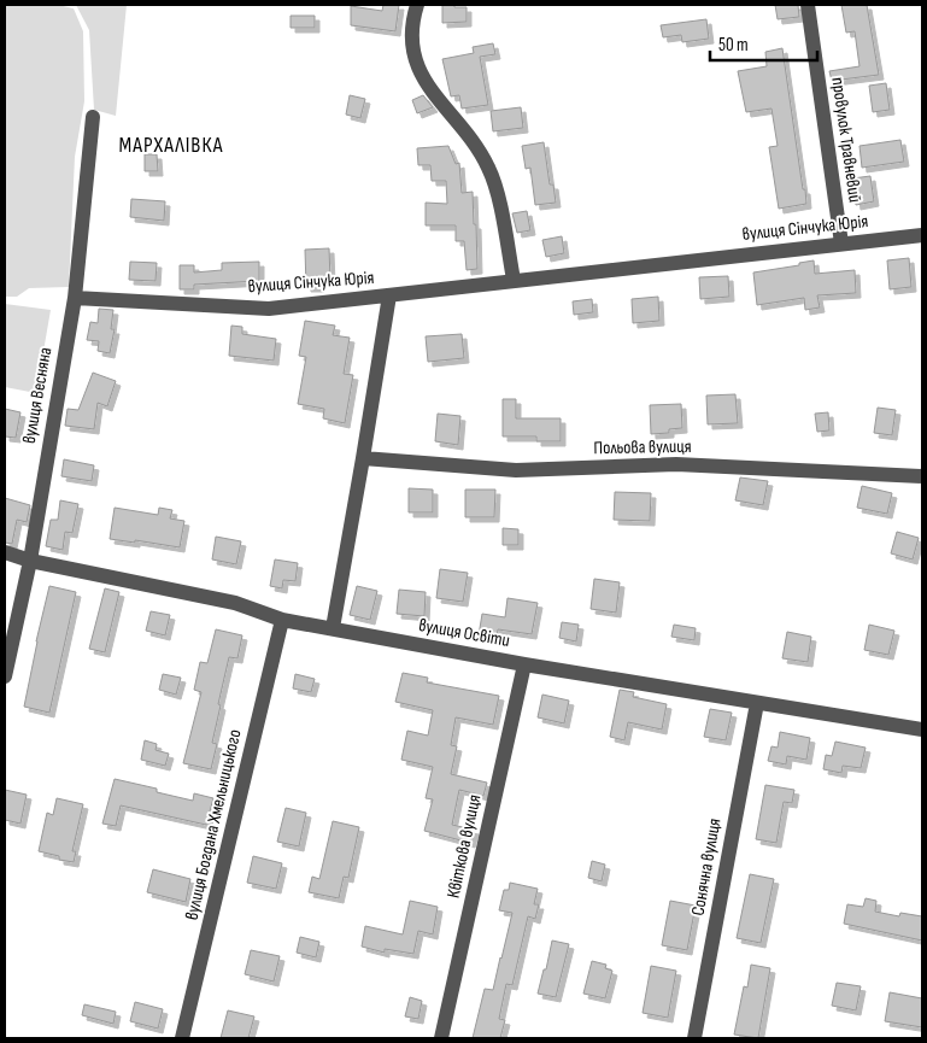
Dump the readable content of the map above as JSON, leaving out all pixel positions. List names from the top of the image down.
{
  "streets": {
    "street": [
      "провулок Травневий",
      "вулиця Сінчука Юрія",
      "вулиця Весняна",
      "Польова вулиця",
      "вулиця Освіти",
      "вулиця Богдана Хмельницького",
      "Квіткова вулиця",
      "Сонячна вулиця"
    ]
  },
  "crossings": [
    ["провулок Травневий", "вулиця Сінчука Юрія"],
    ["вулиця Сінчука Юрія", "вулиця Весняна"],
    ["вулиця Весняна", "вулиця Освіти"],
    ["вулиця Освіти", "вулиця Богдана Хмельницького"],
    ["вулиця Освіти", "Квіткова вулиця"],
    ["вулиця Освіти", "Сонячна вулиця"]
  ],
  "districts": ["МАРХАЛІВКА"],
  "scale_bar": "50 m"
}
